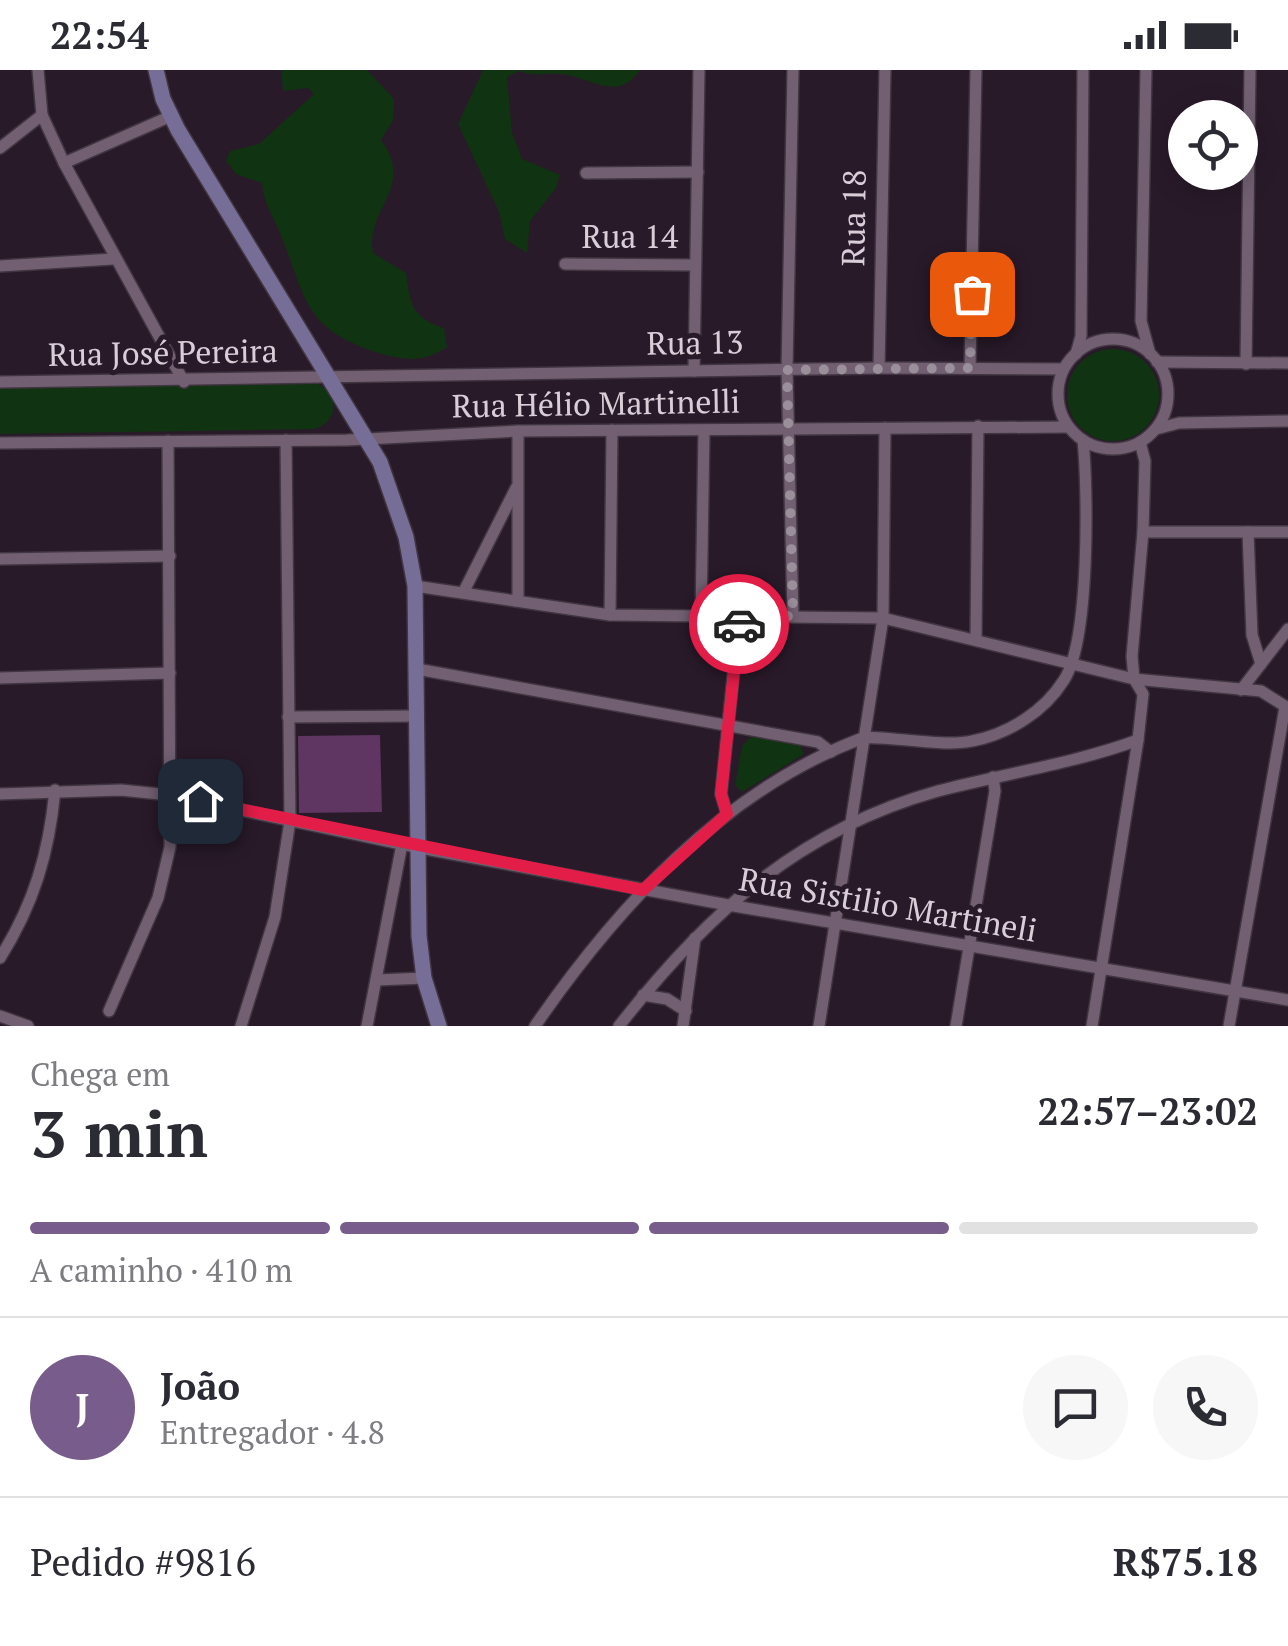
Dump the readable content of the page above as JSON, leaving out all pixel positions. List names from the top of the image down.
{
  "streets": {
    "street": [
      "Rua 18",
      "Rua 14",
      "Rua 13",
      "Rua José Pereira",
      "Rua Hélio Martinelli",
      "Rua Sistilio Martineli"
    ]
  },
  "crossings": [
    ["Rua 18", "Rua 13"],
    ["Rua 13", "Rua José Pereira"],
    ["Rua 13", "Rua Hélio Martinelli"]
  ],
  "page": {
    "status": "22:54",
    "heading": ["3 min", "Chega em", "22:57–23:02"],
    "panel": [
      "João",
      "Entregador · 4.8",
      "Pedido #9816",
      "R$75.18"
    ],
    "bar": "A caminho · 410 m",
    "round": "J"
  }
}
